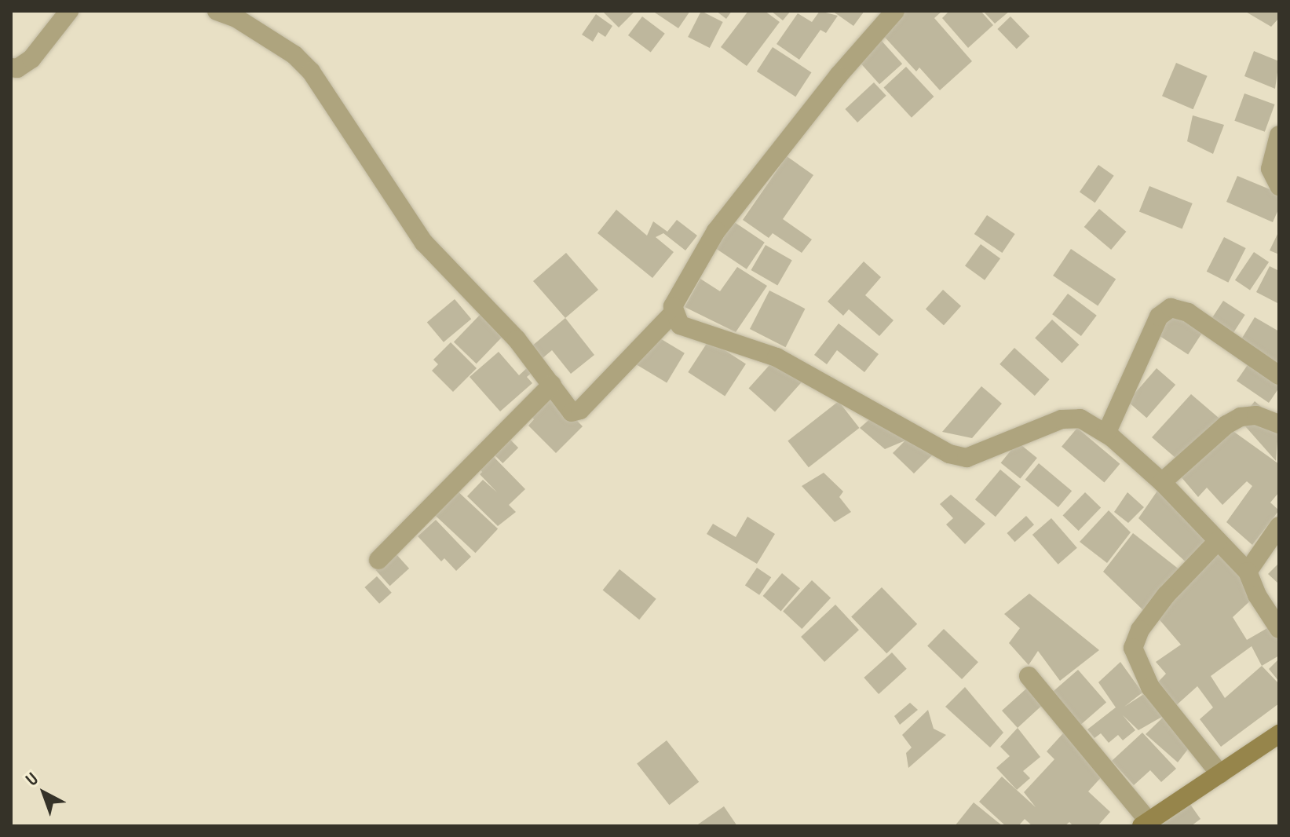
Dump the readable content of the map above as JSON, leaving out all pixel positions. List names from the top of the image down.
{
  "north": "top left"
}
